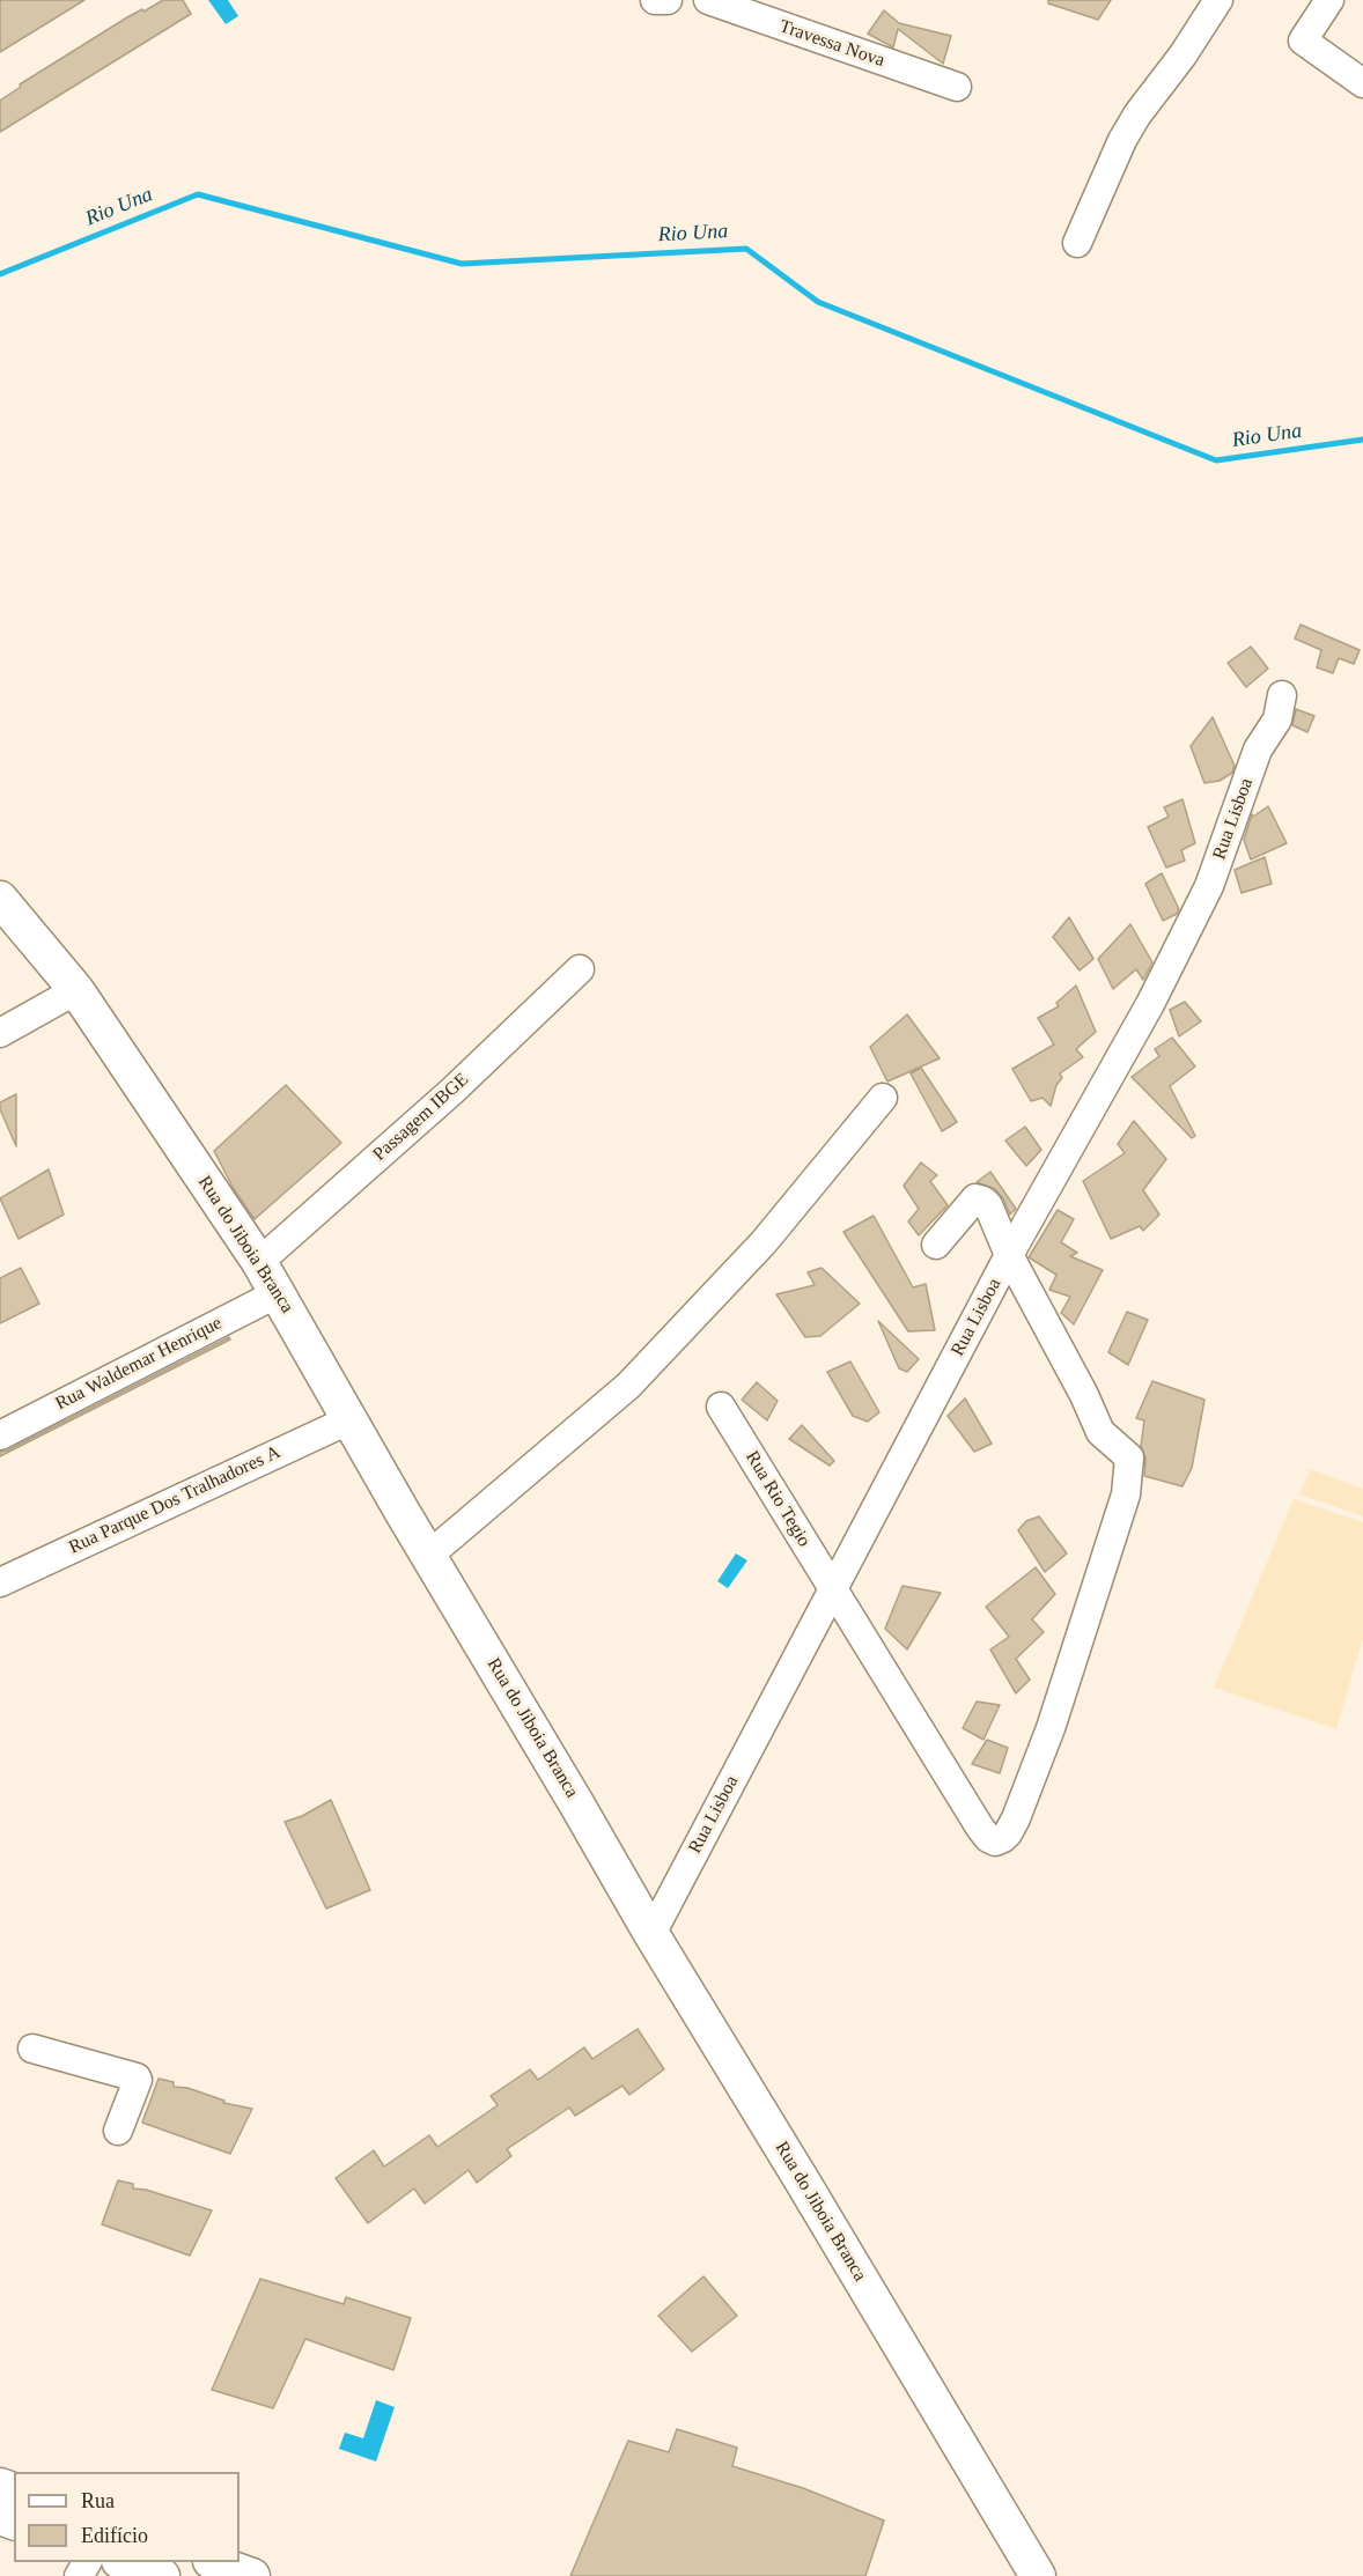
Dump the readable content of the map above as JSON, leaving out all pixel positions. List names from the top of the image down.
{
  "streets": {
    "main road": ["Rua do Jiboia Branca"],
    "street": [
      "Travessa Nova",
      "Rua Lisboa",
      "Passagem IBGE",
      "Rua Waldemar Henrique",
      "Rua Rio Tegio",
      "Rua Parque Dos Tralhadores A"
    ]
  },
  "crossings": [
    ["Rua Lisboa", "Rua do Jiboia Branca"],
    ["Rua Lisboa", "Rua Rio Tegio"],
    ["Passagem IBGE", "Rua do Jiboia Branca"],
    ["Rua do Jiboia Branca", "Rua Waldemar Henrique"],
    ["Rua do Jiboia Branca", "Rua Parque Dos Tralhadores A"]
  ],
  "water": ["Rio Una"],
  "legend": ["Rua", "Edifício"]
}
